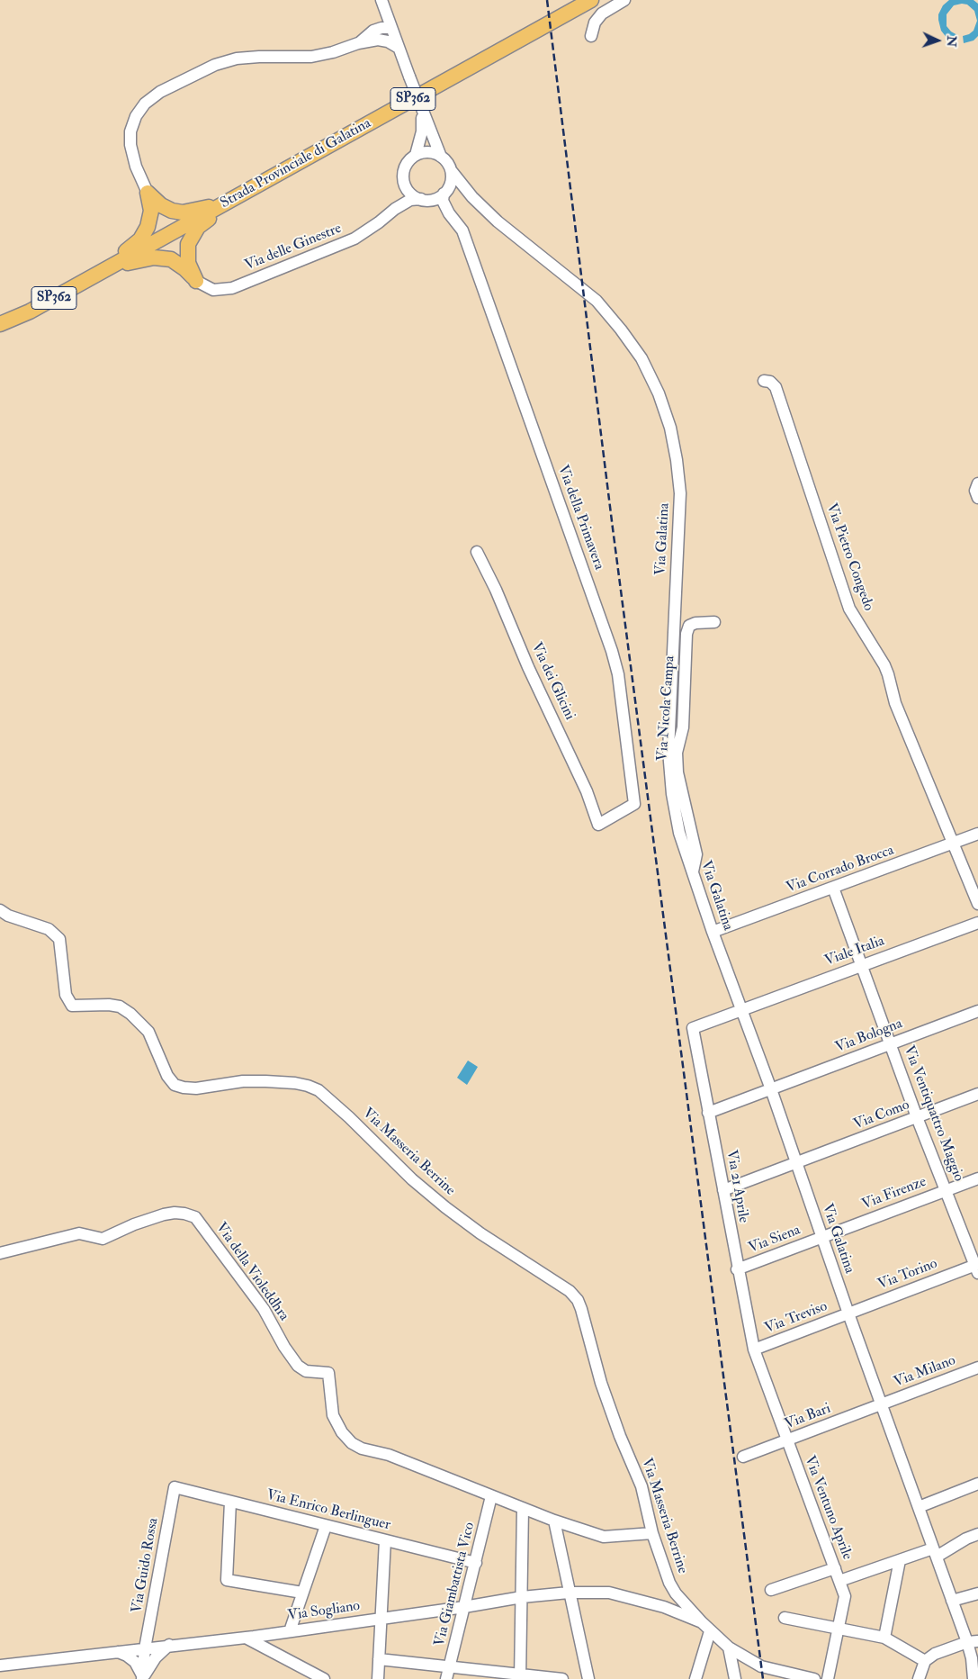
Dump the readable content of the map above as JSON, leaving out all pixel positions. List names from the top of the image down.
{
  "streets": {
    "main road": ["SP362", "Strada Provinciale di Galatina"],
    "street": [
      "Via delle Ginestre",
      "Via della Primavera",
      "Via Galatina",
      "Via Pietro Congedo",
      "Via dei Glicini",
      "Via Nicola Campa",
      "Via Corrado Brocca",
      "Viale Italia",
      "Via Bologna",
      "Via Ventiquattro Maggio",
      "Via Como",
      "Via Masseria Berrine",
      "Via 21 Aprile",
      "Via Firenze",
      "Via Siena",
      "Via della Violeddhra",
      "Via Torino",
      "Via Treviso",
      "Via Milano",
      "Via Bari",
      "Via Ventuno Aprile",
      "Via Enrico Berlinguer",
      "Via Guido Rossa",
      "Via Giambattista Vico",
      "Via Sogliano"
    ]
  },
  "crossings": [
    ["Via delle Ginestre", "Via della Primavera"],
    ["Via delle Ginestre", "Via Galatina"],
    ["Via della Primavera", "Via Galatina"],
    ["Via della Primavera", "Via dei Glicini"],
    ["Via Galatina", "Via Nicola Campa"],
    ["Via Galatina", "Via Corrado Brocca"],
    ["Via Galatina", "Viale Italia"],
    ["Via Galatina", "Via Bologna"],
    ["Via Galatina", "Via Como"],
    ["Via Galatina", "Via Firenze"],
    ["Via Galatina", "Via Siena"],
    ["Via Galatina", "Via Torino"],
    ["Via Galatina", "Via Treviso"],
    ["Via Galatina", "Via Milano"],
    ["Via Galatina", "Via Bari"],
    ["Via Pietro Congedo", "Via Corrado Brocca"],
    ["Via Corrado Brocca", "Via Ventiquattro Maggio"],
    ["Viale Italia", "Via Ventiquattro Maggio"],
    ["Viale Italia", "Via 21 Aprile"],
    ["Via Bologna", "Via Ventiquattro Maggio"],
    ["Via Bologna", "Via 21 Aprile"],
    ["Via Ventiquattro Maggio", "Via Como"],
    ["Via Ventiquattro Maggio", "Via Firenze"],
    ["Via Ventiquattro Maggio", "Via Torino"],
    ["Via Como", "Via 21 Aprile"],
    ["Via Masseria Berrine", "Via Sogliano"],
    ["Via 21 Aprile", "Via Siena"],
    ["Via 21 Aprile", "Via Treviso"],
    ["Via 21 Aprile", "Via Ventuno Aprile"],
    ["Via Firenze", "Via Siena"],
    ["Via della Violeddhra", "Via Giambattista Vico"],
    ["Via Torino", "Via Treviso"],
    ["Via Treviso", "Via Ventuno Aprile"],
    ["Via Milano", "Via Bari"],
    ["Via Bari", "Via Ventuno Aprile"],
    ["Via Enrico Berlinguer", "Via Guido Rossa"],
    ["Via Enrico Berlinguer", "Via Giambattista Vico"],
    ["Via Guido Rossa", "Via Sogliano"],
    ["Via Giambattista Vico", "Via Sogliano"]
  ],
  "north": "right"
}
